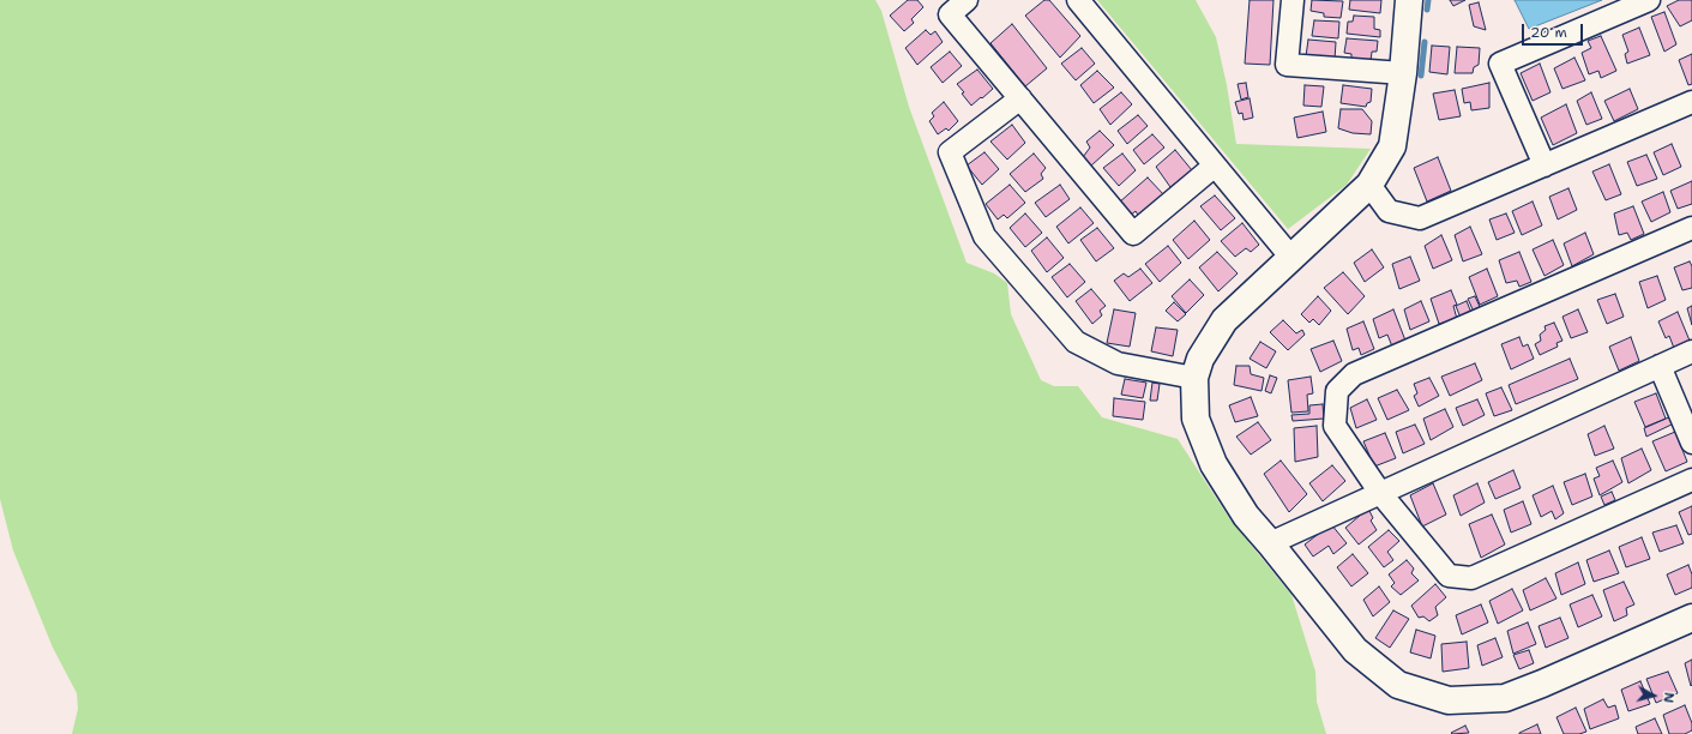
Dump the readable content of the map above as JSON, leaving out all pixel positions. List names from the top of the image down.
{
  "scale_bar": "20 m",
  "north": "right"
}
